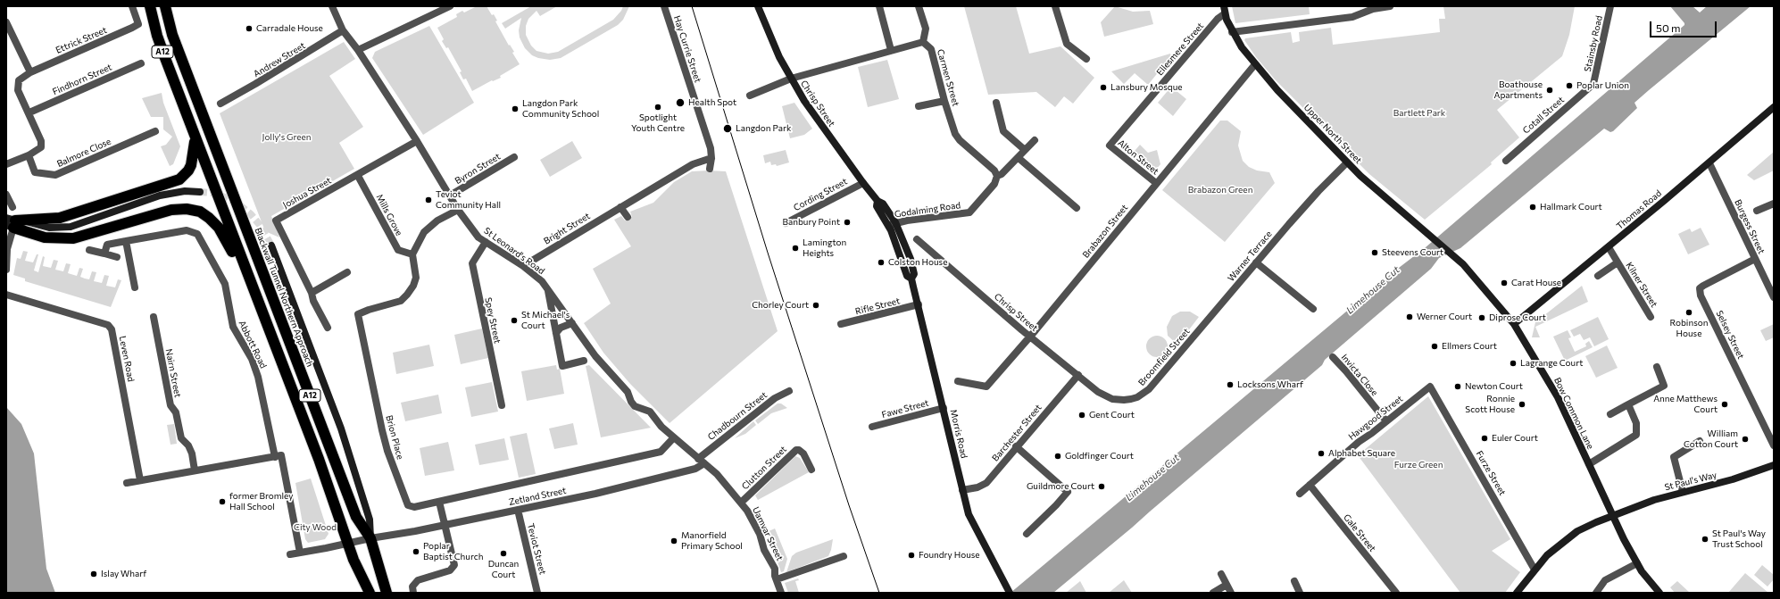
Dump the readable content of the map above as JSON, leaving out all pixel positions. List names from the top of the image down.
{
  "streets": {
    "highway": ["A12", "Blackwall Tunnel Northern Approach"],
    "street": [
      "Ettrick Street",
      "Stainsby Road",
      "Hay Currie Street",
      "Ellesmere Street",
      "Andrew Street",
      "Carmen Street",
      "Findhorn Street",
      "Chrisp Street",
      "Cotall Street",
      "Upper North Street",
      "Balmore Close",
      "Alton Street",
      "Byron Street",
      "Joshua Street",
      "Cording Street",
      "Godalming Road",
      "Thomas Road",
      "Mills Grove",
      "Burgess Street",
      "Bright Street",
      "Brabazon Street",
      "St Leonard's Road",
      "Warner Terrace",
      "Kilner Street",
      "Rifle Street",
      "Spey Street",
      "Selsey Street",
      "Abbott Road",
      "Broomfield Street",
      "Leven Road",
      "Nairn Street",
      "Invicta Close",
      "Fawe Street",
      "Bow Common Lane",
      "Chadbourn Street",
      "Hawgood Street",
      "Barchester Street",
      "Morris Road",
      "Brion Place",
      "Clutton Street",
      "Furze Street",
      "St Paul's Way",
      "Zetland Street",
      "Gale Street",
      "Uamvar Street",
      "Teviot Street"
    ]
  },
  "crossings": [
    ["Ettrick Street", "Findhorn Street"],
    ["Stainsby Road", "Cotall Street"],
    ["Hay Currie Street", "Bright Street"],
    ["Ellesmere Street", "Upper North Street"],
    ["Ellesmere Street", "Alton Street"],
    ["A12", "Zetland Street"],
    ["Carmen Street", "Godalming Road"],
    ["Chrisp Street", "Cording Street"],
    ["Chrisp Street", "Godalming Road"],
    ["Chrisp Street", "Brabazon Street"],
    ["Chrisp Street", "Broomfield Street"],
    ["Chrisp Street", "Barchester Street"],
    ["Chrisp Street", "Morris Road"],
    ["Upper North Street", "Brabazon Street"],
    ["Upper North Street", "Warner Terrace"],
    ["Upper North Street", "Bow Common Lane"],
    ["Alton Street", "Brabazon Street"],
    ["Byron Street", "St Leonard's Road"],
    ["Joshua Street", "Mills Grove"],
    ["Joshua Street", "St Leonard's Road"],
    ["Thomas Road", "Burgess Street"],
    ["Thomas Road", "Kilner Street"],
    ["Thomas Road", "Bow Common Lane"],
    ["Mills Grove", "Brion Place"],
    ["Burgess Street", "Selsey Street"],
    ["Bright Street", "St Leonard's Road"],
    ["St Leonard's Road", "Spey Street"],
    ["St Leonard's Road", "Chadbourn Street"],
    ["St Leonard's Road", "Zetland Street"],
    ["St Leonard's Road", "Uamvar Street"],
    ["Warner Terrace", "Broomfield Street"],
    ["Blackwall Tunnel Northern Approach", "Zetland Street"],
    ["Rifle Street", "Morris Road"],
    ["Abbott Road", "Zetland Street"],
    ["Invicta Close", "Hawgood Street"],
    ["Fawe Street", "Morris Road"],
    ["Bow Common Lane", "St Paul's Way"],
    ["Chadbourn Street", "Uamvar Street"],
    ["Hawgood Street", "Furze Street"],
    ["Hawgood Street", "Gale Street"],
    ["Barchester Street", "Morris Road"],
    ["Brion Place", "Zetland Street"],
    ["Clutton Street", "Uamvar Street"],
    ["Furze Street", "St Paul's Way"],
    ["Zetland Street", "Uamvar Street"],
    ["Zetland Street", "Teviot Street"]
  ],
  "water": ["Limehouse Cut"],
  "parks": [
    "Bartlett Park",
    "Jolly's Green",
    "Brabazon Green",
    "Furze Green",
    "City Wood"
  ],
  "places": [
    "Carradale House",
    "Poplar Union",
    "Lansbury Mosque",
    "Boathouse Apartments",
    "Health Spot",
    "Spotlight Youth Centre",
    "Langdon Park Community School",
    "Langdon Park",
    "Teviot Community Hall",
    "Hallmark Court",
    "Banbury Point",
    "Lamington Heights",
    "Steevens Court",
    "Colston House",
    "Carat House",
    "Chorley Court",
    "Robinson House",
    "Werner Court",
    "Diprose Court",
    "St Michael's Court",
    "Ellmers Court",
    "Lagrange Court",
    "Locksons Wharf",
    "Newton Court",
    "Ronnie Scott House",
    "Anne Matthews Court",
    "Gent Court",
    "Euler Court",
    "William Cotton Court",
    "Alphabet Square",
    "Goldfinger Court",
    "Guildmore Court",
    "former Bromley Hall School",
    "St Paul's Way Trust School",
    "Manorfield Primary School",
    "Poplar Baptist Church",
    "Duncan Court",
    "Foundry House",
    "Islay Wharf"
  ],
  "scale_bar": "50 m"
}
